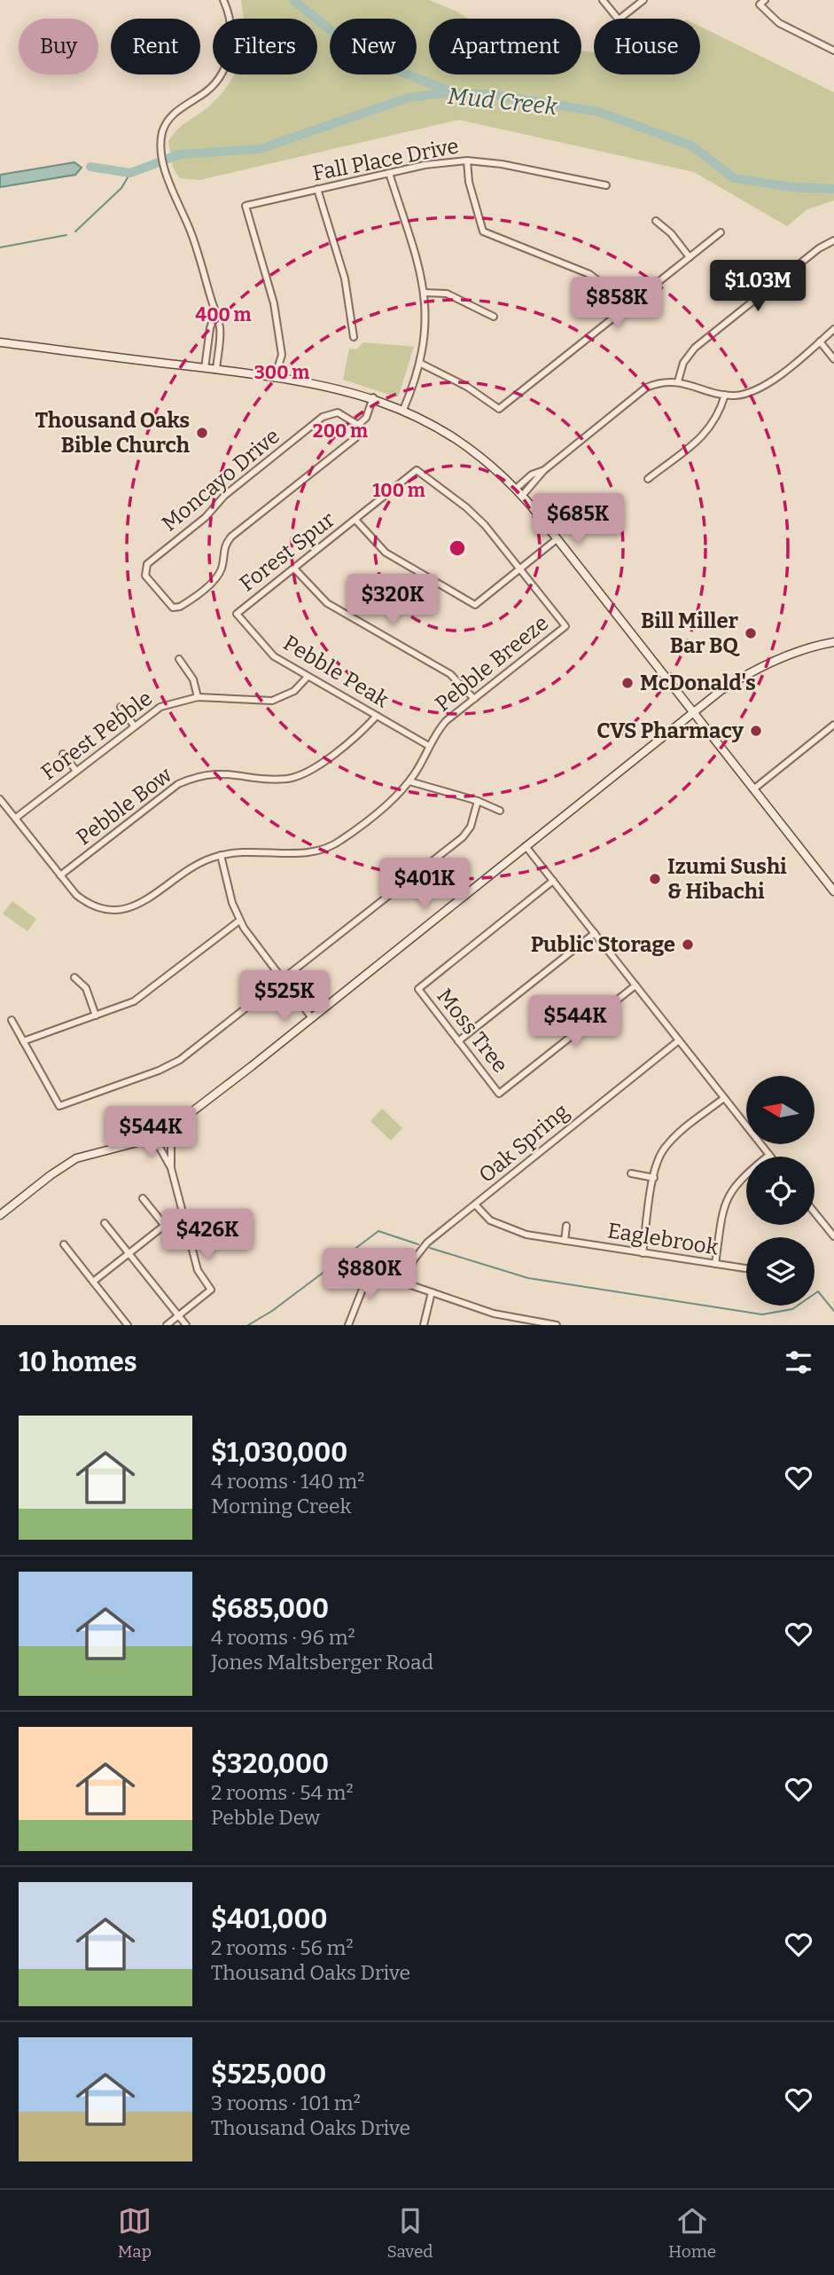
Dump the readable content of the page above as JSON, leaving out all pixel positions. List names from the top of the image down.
{
  "streets": {
    "street": [
      "Fall Place Drive",
      "Moncayo Drive",
      "Forest Spur",
      "Pebble Breeze",
      "Pebble Peak",
      "Forest Pebble",
      "Pebble Bow",
      "Moss Tree",
      "Oak Spring",
      "Eaglebrook"
    ]
  },
  "crossings": [
    ["Forest Spur", "Pebble Breeze"],
    ["Forest Spur", "Pebble Peak"],
    ["Pebble Breeze", "Pebble Peak"],
    ["Pebble Breeze", "Pebble Bow"],
    ["Pebble Peak", "Forest Pebble"],
    ["Pebble Peak", "Pebble Bow"],
    ["Oak Spring", "Eaglebrook"]
  ],
  "water": ["Mud Creek"],
  "places": [
    "Thousand Oaks Bible Church",
    "Bill Miller Bar BQ",
    "McDonald's",
    "CVS Pharmacy",
    "Izumi Sushi & Hibachi",
    "Public Storage"
  ],
  "north": "left",
  "page": {
    "chip": [
      "Buy",
      "Rent",
      "Filters",
      "New",
      "Apartment",
      "House"
    ],
    "price": [
      "$1.03M",
      "$858K",
      "$685K",
      "$320K",
      "$401K",
      "$525K",
      "$544K",
      "$544K",
      "$426K",
      "$880K"
    ],
    "heading": "10 homes",
    "list": [
      {
        "name": "$1,030,000",
        "note": "4 rooms · 140 m² · Morning Creek"
      },
      {
        "name": "$685,000",
        "note": "4 rooms · 96 m² · Jones Maltsberger Road"
      },
      {
        "name": "$320,000",
        "note": "2 rooms · 54 m² · Pebble Dew"
      },
      {
        "name": "$401,000",
        "note": "2 rooms · 56 m² · Thousand Oaks Drive"
      },
      {
        "name": "$525,000",
        "note": "3 rooms · 101 m² · Thousand Oaks Drive"
      }
    ],
    "tabs": ["Map", "Saved", "Home"]
  },
  "rings": [
    "400 m",
    "300 m",
    "200 m",
    "100 m"
  ]
}
